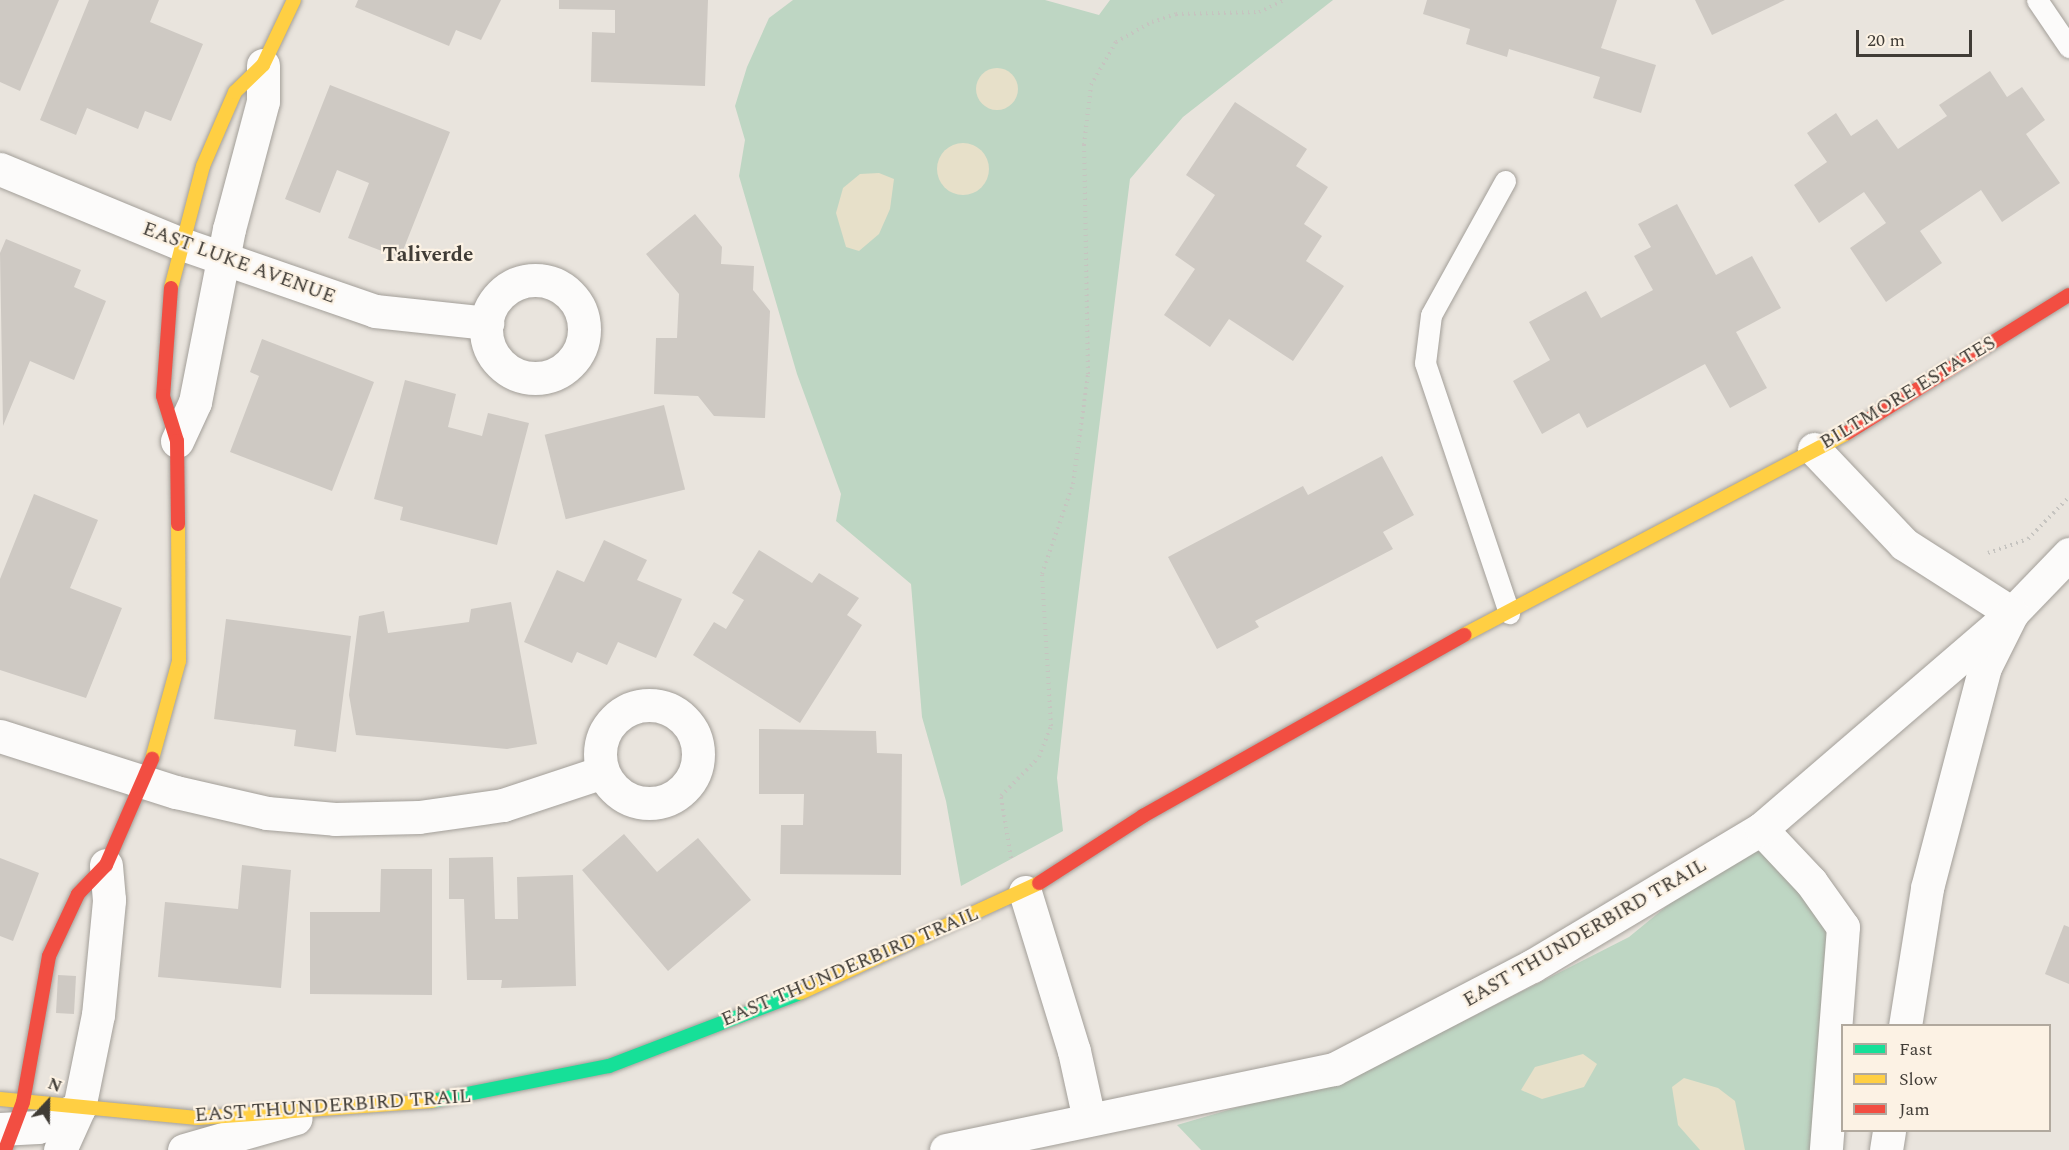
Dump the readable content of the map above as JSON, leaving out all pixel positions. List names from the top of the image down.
{
  "streets": {
    "street": ["EAST LUKE AVENUE", "BILTMORE ESTATES", "EAST THUNDERBIRD TRAIL"]
  },
  "crossings": [
    ["BILTMORE ESTATES", "EAST THUNDERBIRD TRAIL"]
  ],
  "districts": ["Taliverde"],
  "legend": ["Fast", "Slow", "Jam"],
  "scale_bar": "20 m",
  "north": "top"
}
